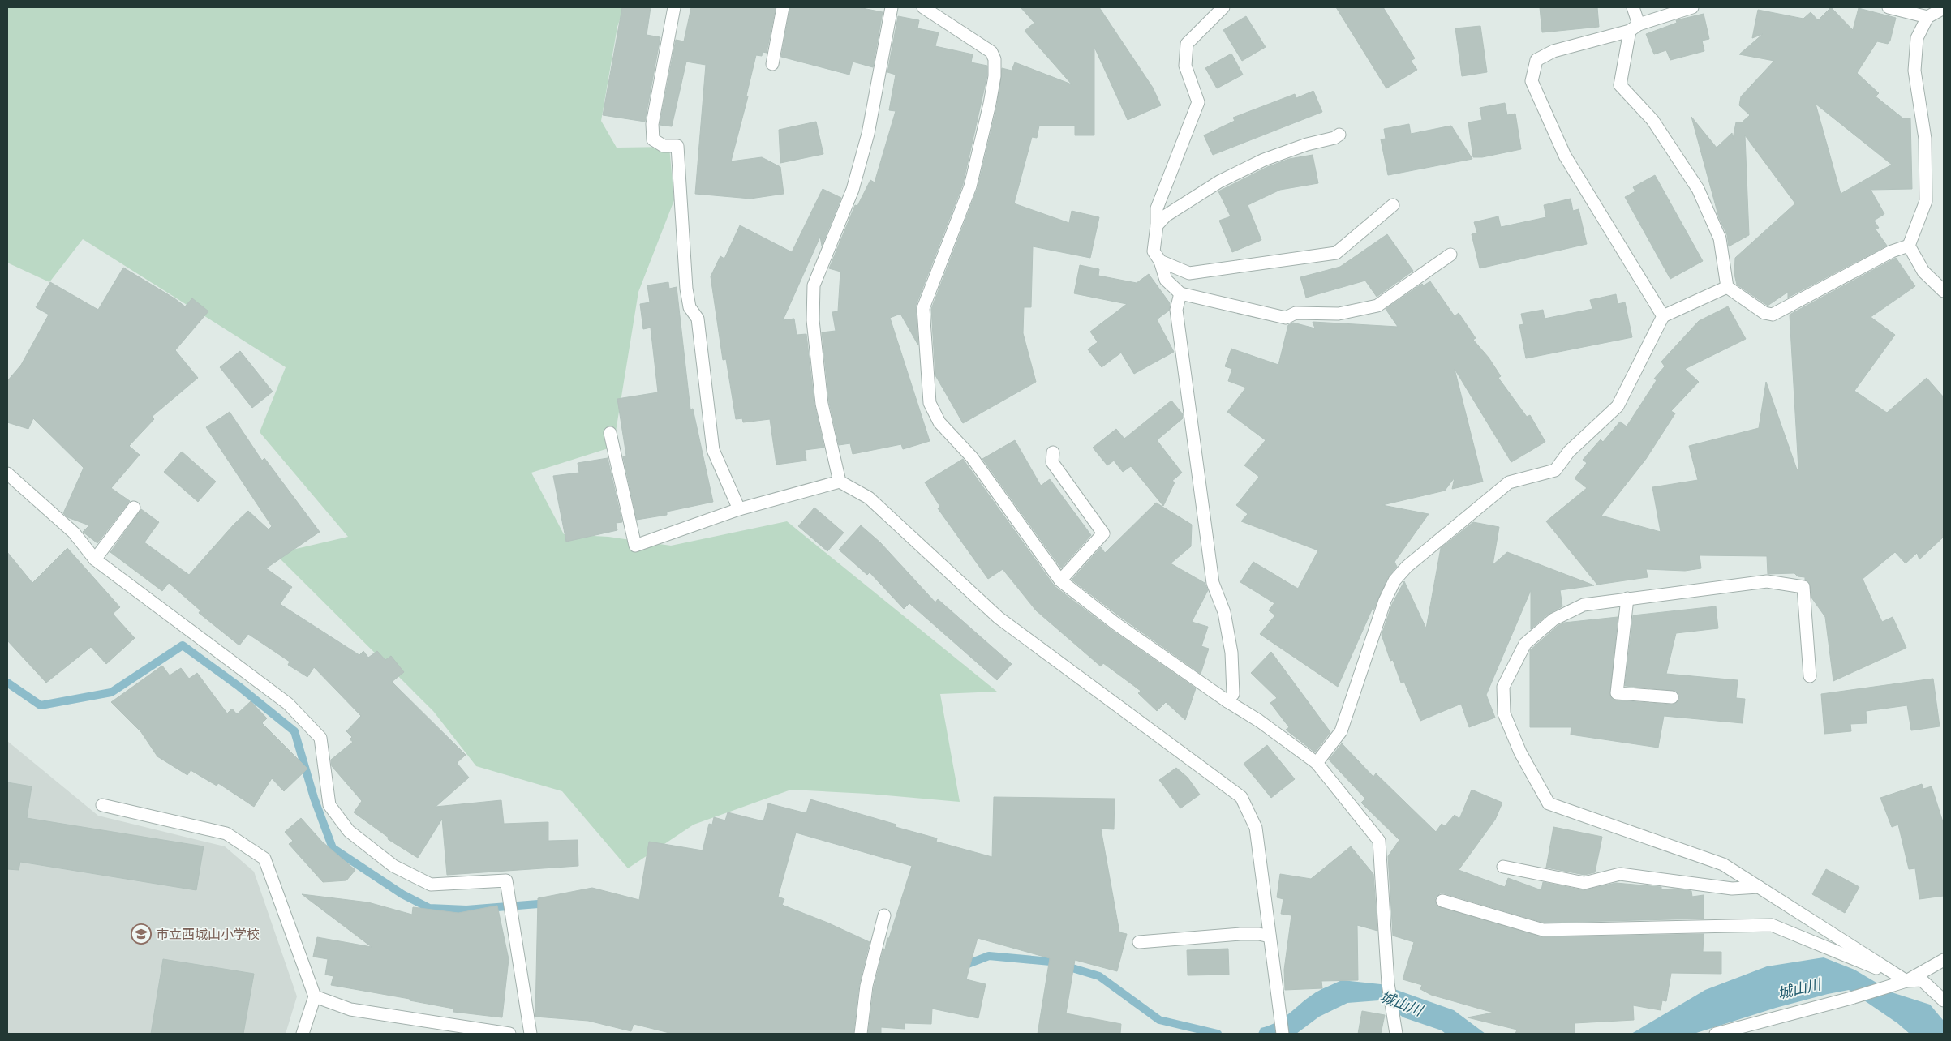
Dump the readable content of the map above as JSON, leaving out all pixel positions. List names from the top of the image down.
{
  "water": ["城山川"],
  "places": {
    "school or university": ["市立西城山小学校"]
  }
}
